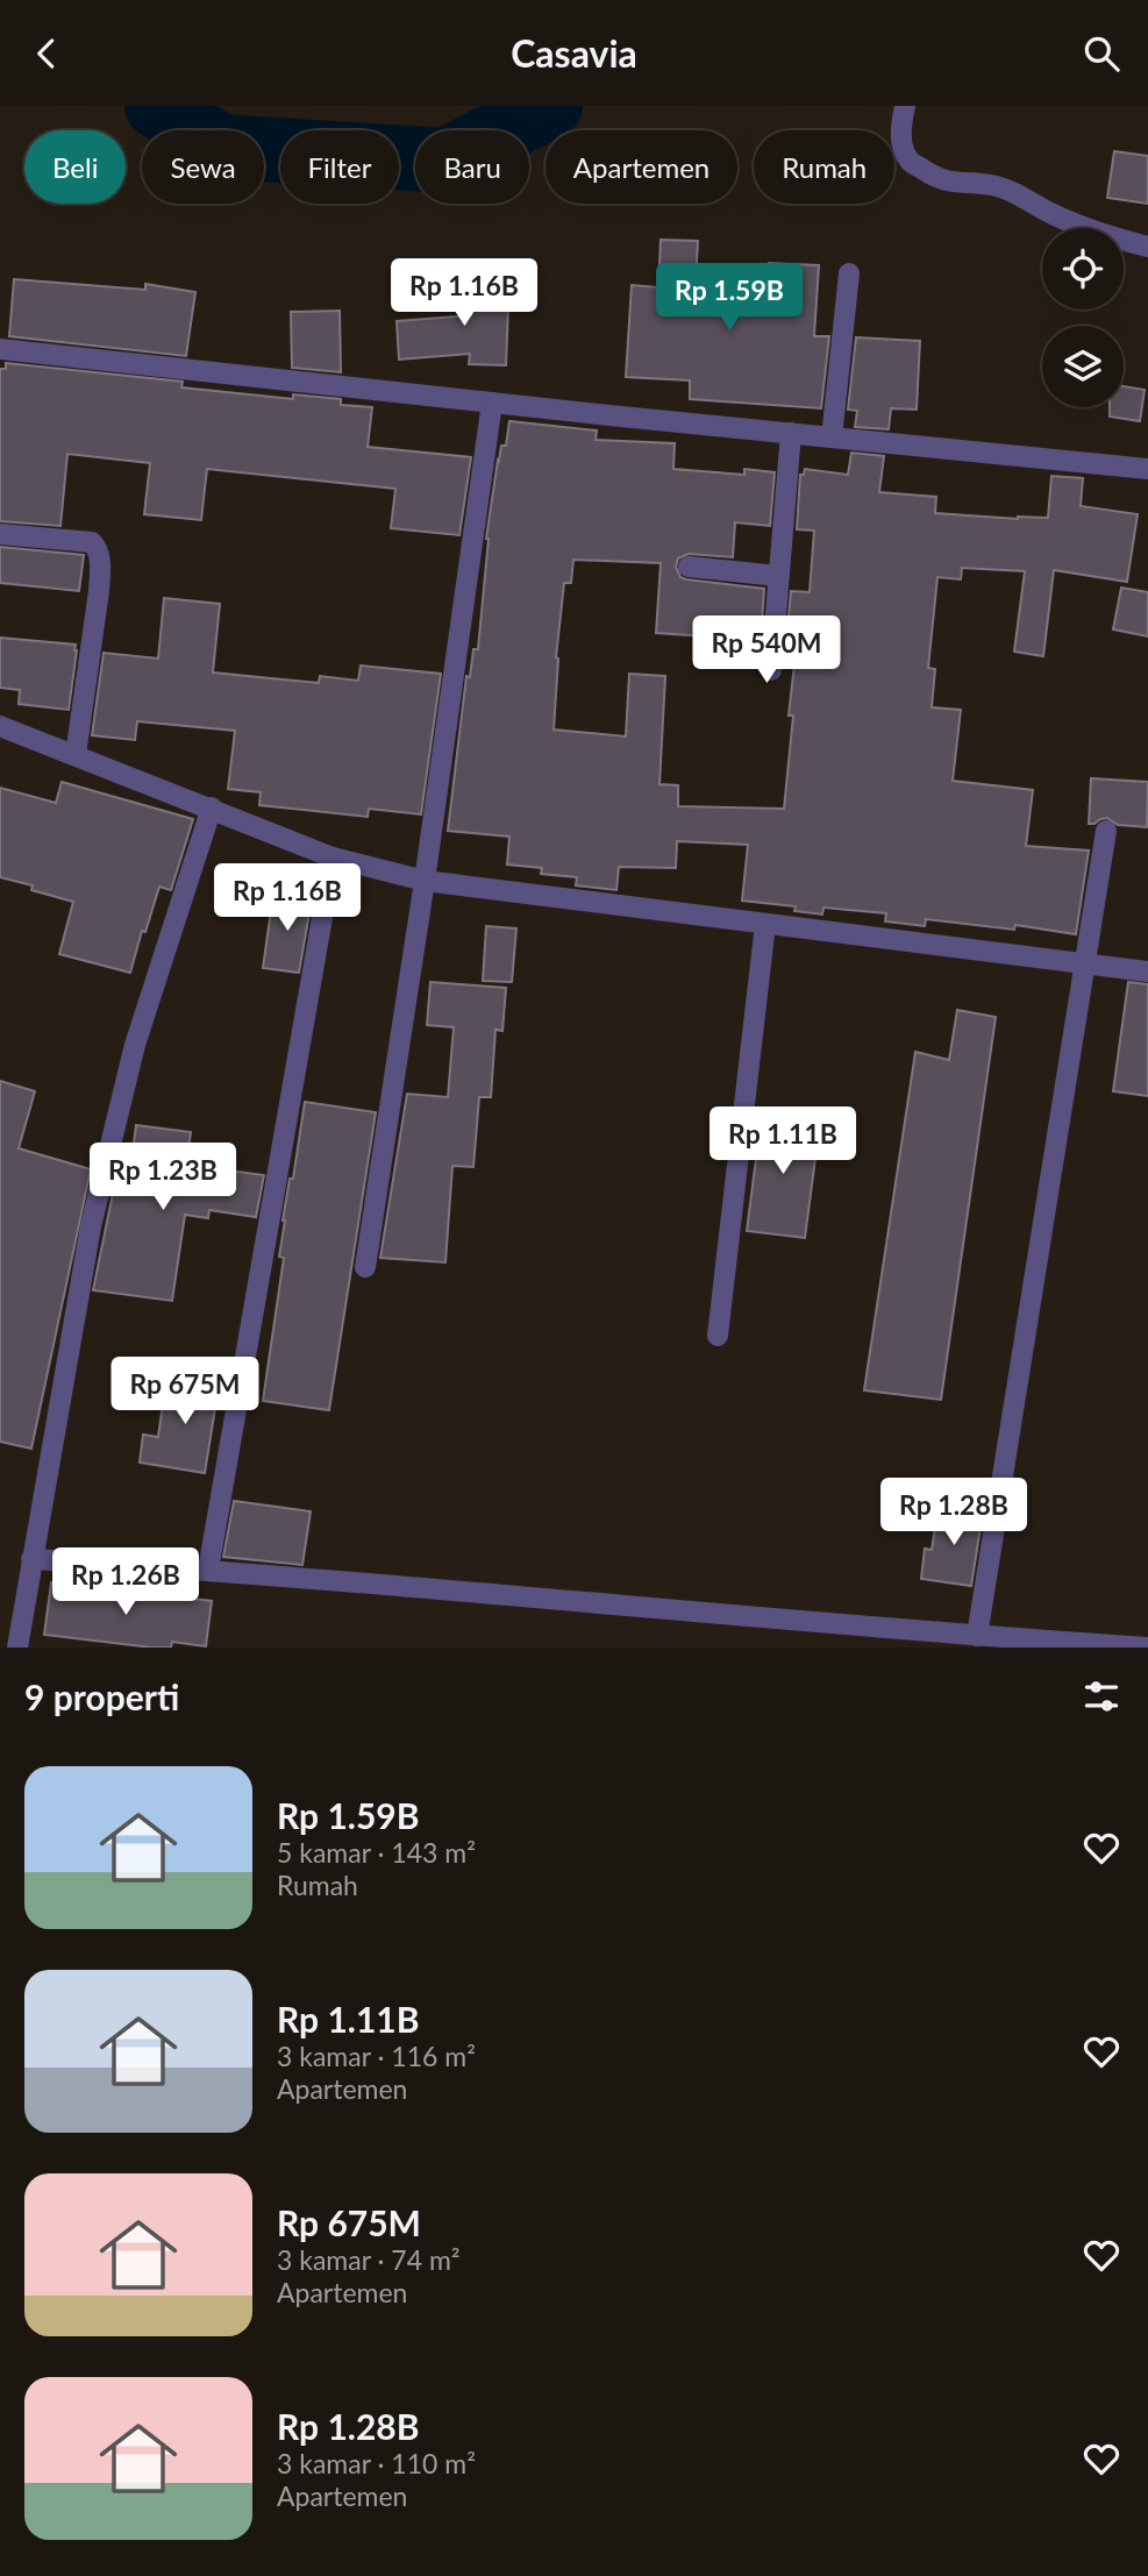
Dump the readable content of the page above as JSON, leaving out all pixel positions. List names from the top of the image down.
{
  "page": {
    "header": "Casavia",
    "chip": [
      "Beli",
      "Sewa",
      "Filter",
      "Baru",
      "Apartemen",
      "Rumah"
    ],
    "price": [
      "Rp 1.16B",
      "Rp 1.59B",
      "Rp 540M",
      "Rp 1.16B",
      "Rp 1.11B",
      "Rp 1.23B",
      "Rp 675M",
      "Rp 1.28B",
      "Rp 1.26B"
    ],
    "heading": "9 properti",
    "list": [
      {
        "name": "Rp 1.59B",
        "note": "5 kamar · 143 m² · Rumah"
      },
      {
        "name": "Rp 1.11B",
        "note": "3 kamar · 116 m² · Apartemen"
      },
      {
        "name": "Rp 675M",
        "note": "3 kamar · 74 m² · Apartemen"
      },
      {
        "name": "Rp 1.28B",
        "note": "3 kamar · 110 m² · Apartemen"
      }
    ]
  }
}
